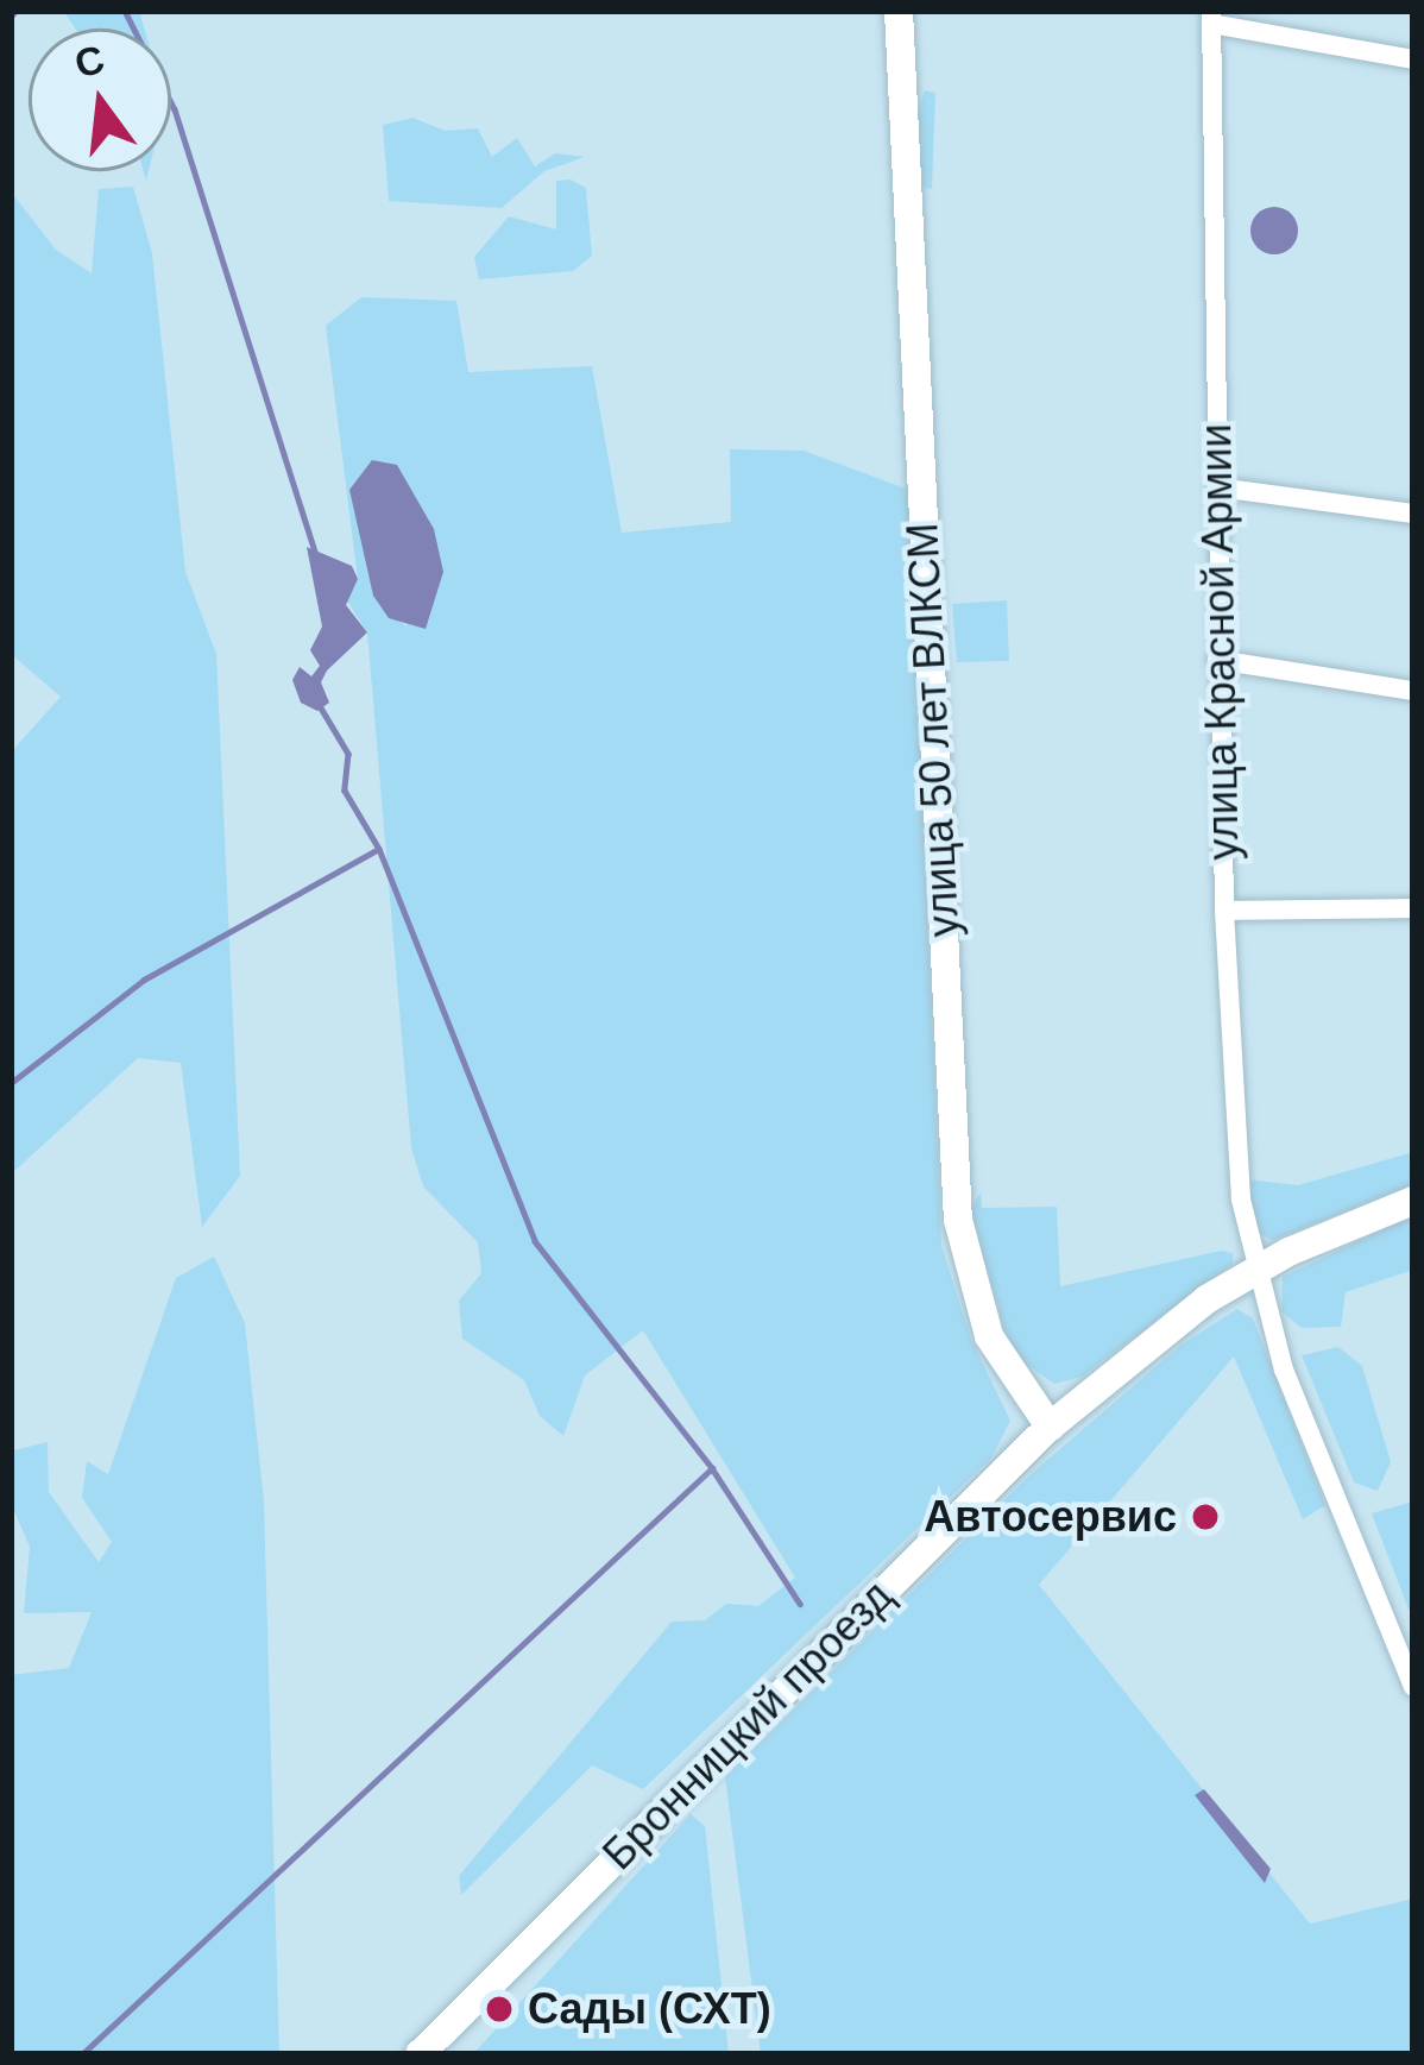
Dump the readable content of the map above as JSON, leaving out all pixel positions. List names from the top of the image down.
{
  "streets": {
    "street": ["улица Красной Армии", "улица 50 лет ВЛКСМ", "Бронницкий проезд"]
  },
  "crossings": [
    ["улица Красной Армии", "Бронницкий проезд"],
    ["улица 50 лет ВЛКСМ", "Бронницкий проезд"]
  ],
  "places": ["Автосервис", "Сады (СХТ)"],
  "north": "top"
}
